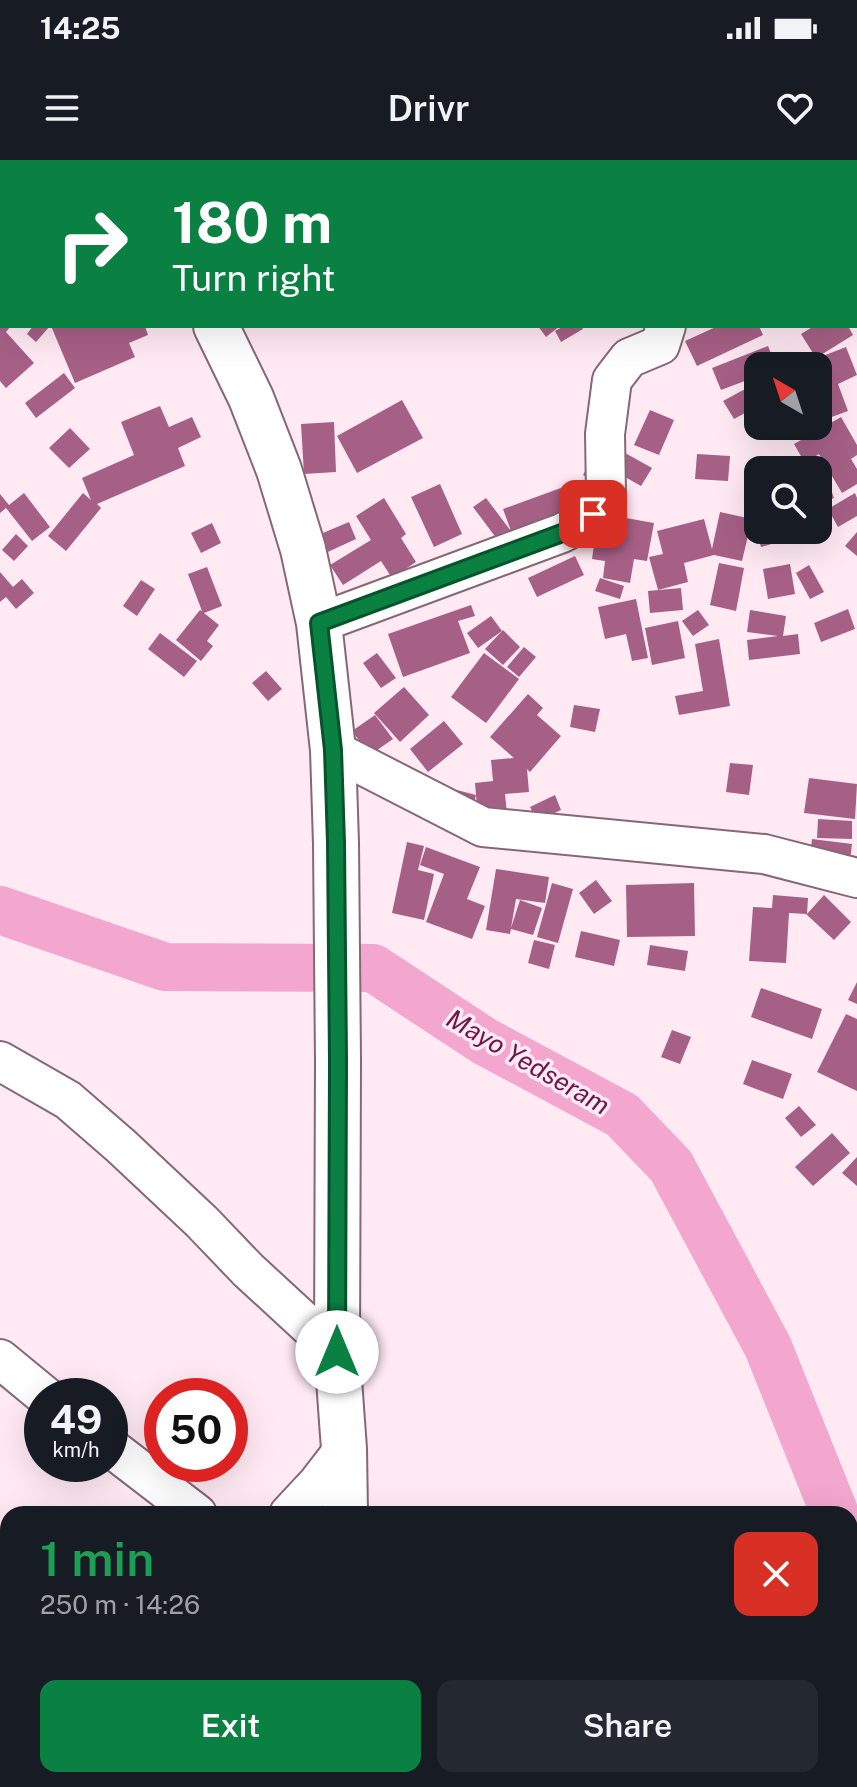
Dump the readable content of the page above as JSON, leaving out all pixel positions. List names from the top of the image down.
{
  "water": ["Mayo Yedseram"],
  "north": "top left",
  "page": {
    "status": "14:25",
    "header": "Drivr",
    "turn": ["180 m", "Turn right"],
    "speed": "49 km/h",
    "limit": "50",
    "heading": ["1 min", "250 m · 14:26"],
    "buttons": ["Exit", "Share"]
  }
}
